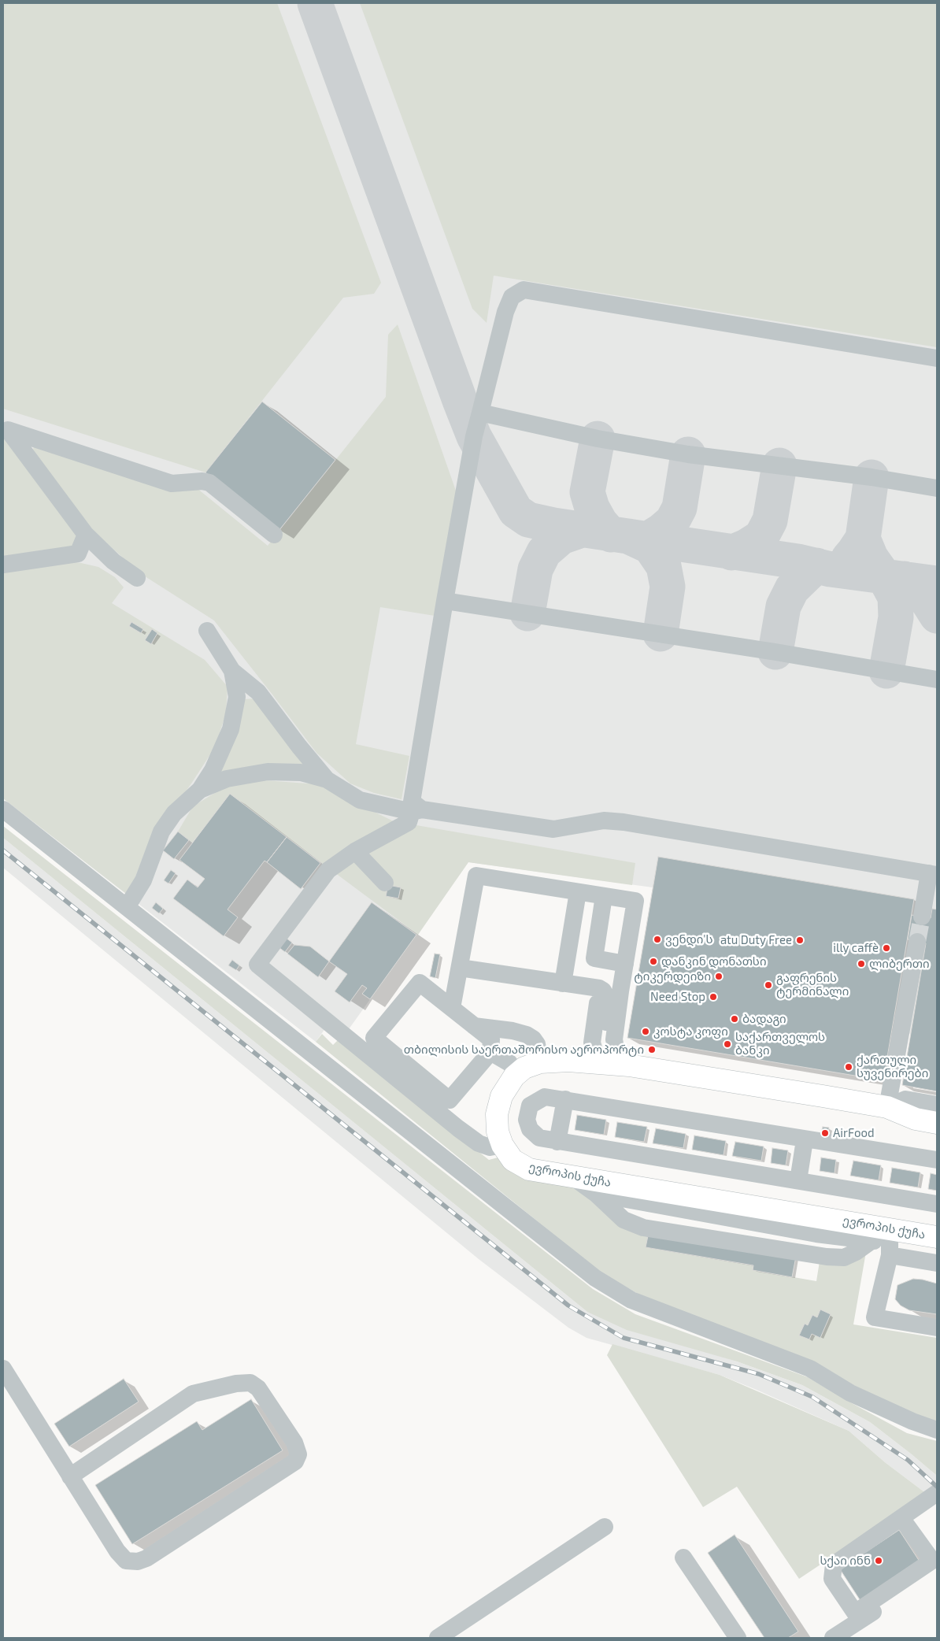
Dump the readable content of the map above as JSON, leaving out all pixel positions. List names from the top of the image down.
{
  "streets": {
    "main road": ["ევროპის ქუჩა"]
  },
  "places": [
    "ვენდი'ს",
    "atu Duty Free",
    "illy caffè",
    "დანკინ დონათსი",
    "ლიბერთი",
    "ტიკერდეიზი",
    "გაფრენის ტერმინალი",
    "Need Stop",
    "ბადაგი",
    "კოსტა კოფი",
    "საქართველოს ბანკი",
    "თბილისის საერთაშორისო აეროპორტი",
    "ქართული სუვენირები",
    "AirFood",
    "სქაი ინნ"
  ]
}
